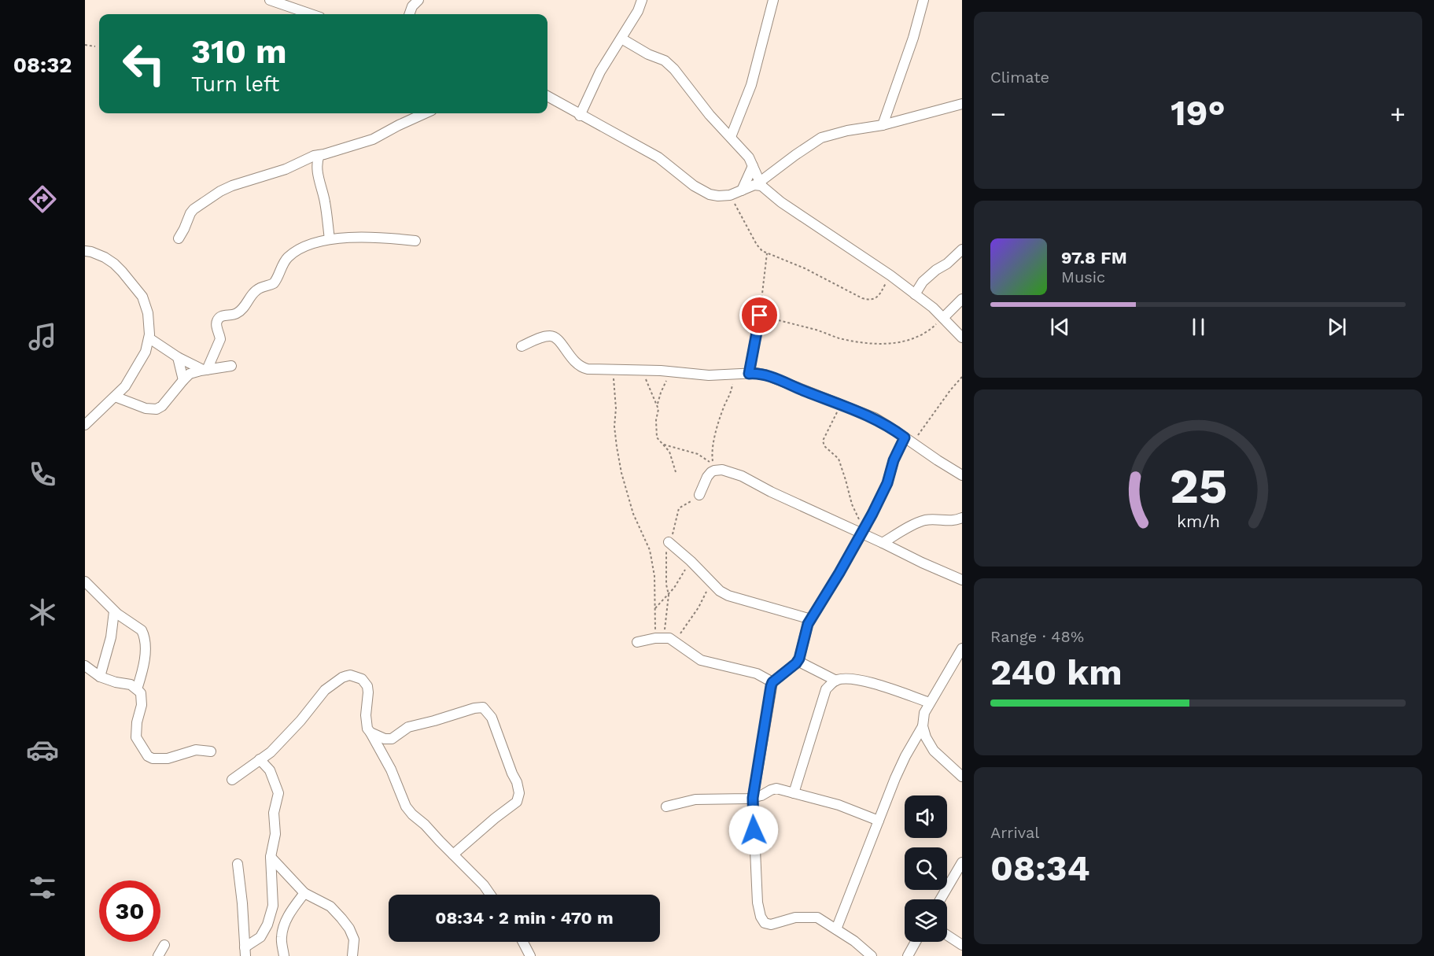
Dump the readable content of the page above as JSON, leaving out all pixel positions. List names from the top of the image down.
{
  "page": {
    "tabs": "08:32",
    "tile": [
      "Climate",
      ["Range · 48%", "240 km"],
      ["Arrival", "08:34"]
    ],
    "turn": ["310 m", "Turn left"],
    "heat": ["−", "19°", "+"],
    "song": ["97.8 FM", "Music"],
    "limit": "30",
    "trip": "08:34 · 2 min · 470 m",
    "gauge": ["25", "km/h"]
  }
}
